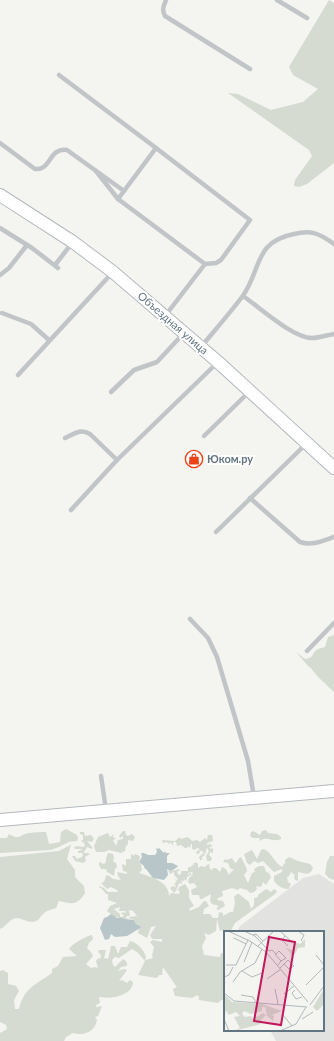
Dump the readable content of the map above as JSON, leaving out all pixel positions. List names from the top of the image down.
{
  "streets": {
    "main road": ["Объездная улица"]
  },
  "places": {
    "shop": ["Юком.ру"]
  }
}
